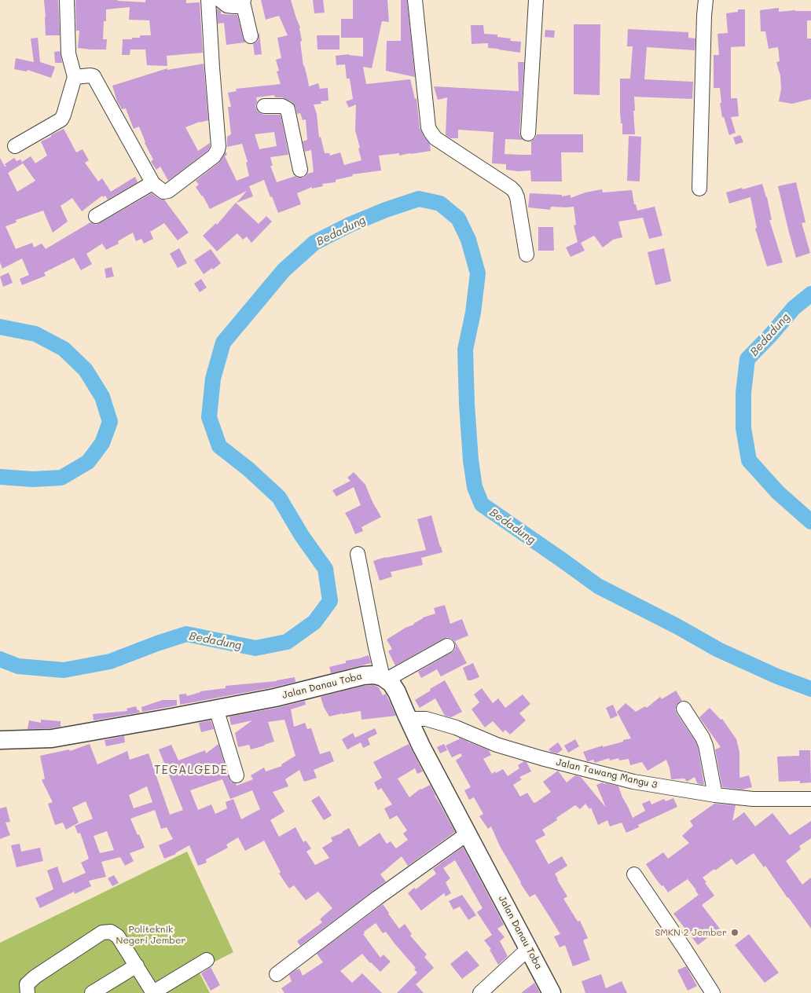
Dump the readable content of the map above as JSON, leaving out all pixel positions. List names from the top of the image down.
{
  "streets": {
    "main road": ["Jalan Danau Toba"],
    "street": ["Jalan Tawang Mangu 3"]
  },
  "crossings": [
    ["Jalan Danau Toba", "Jalan Tawang Mangu 3"]
  ],
  "districts": ["TEGALGEDE"],
  "water": ["Bedadung"],
  "parks": ["Politeknik Negeri Jember"],
  "places": ["SMKN 2 Jember"]
}
